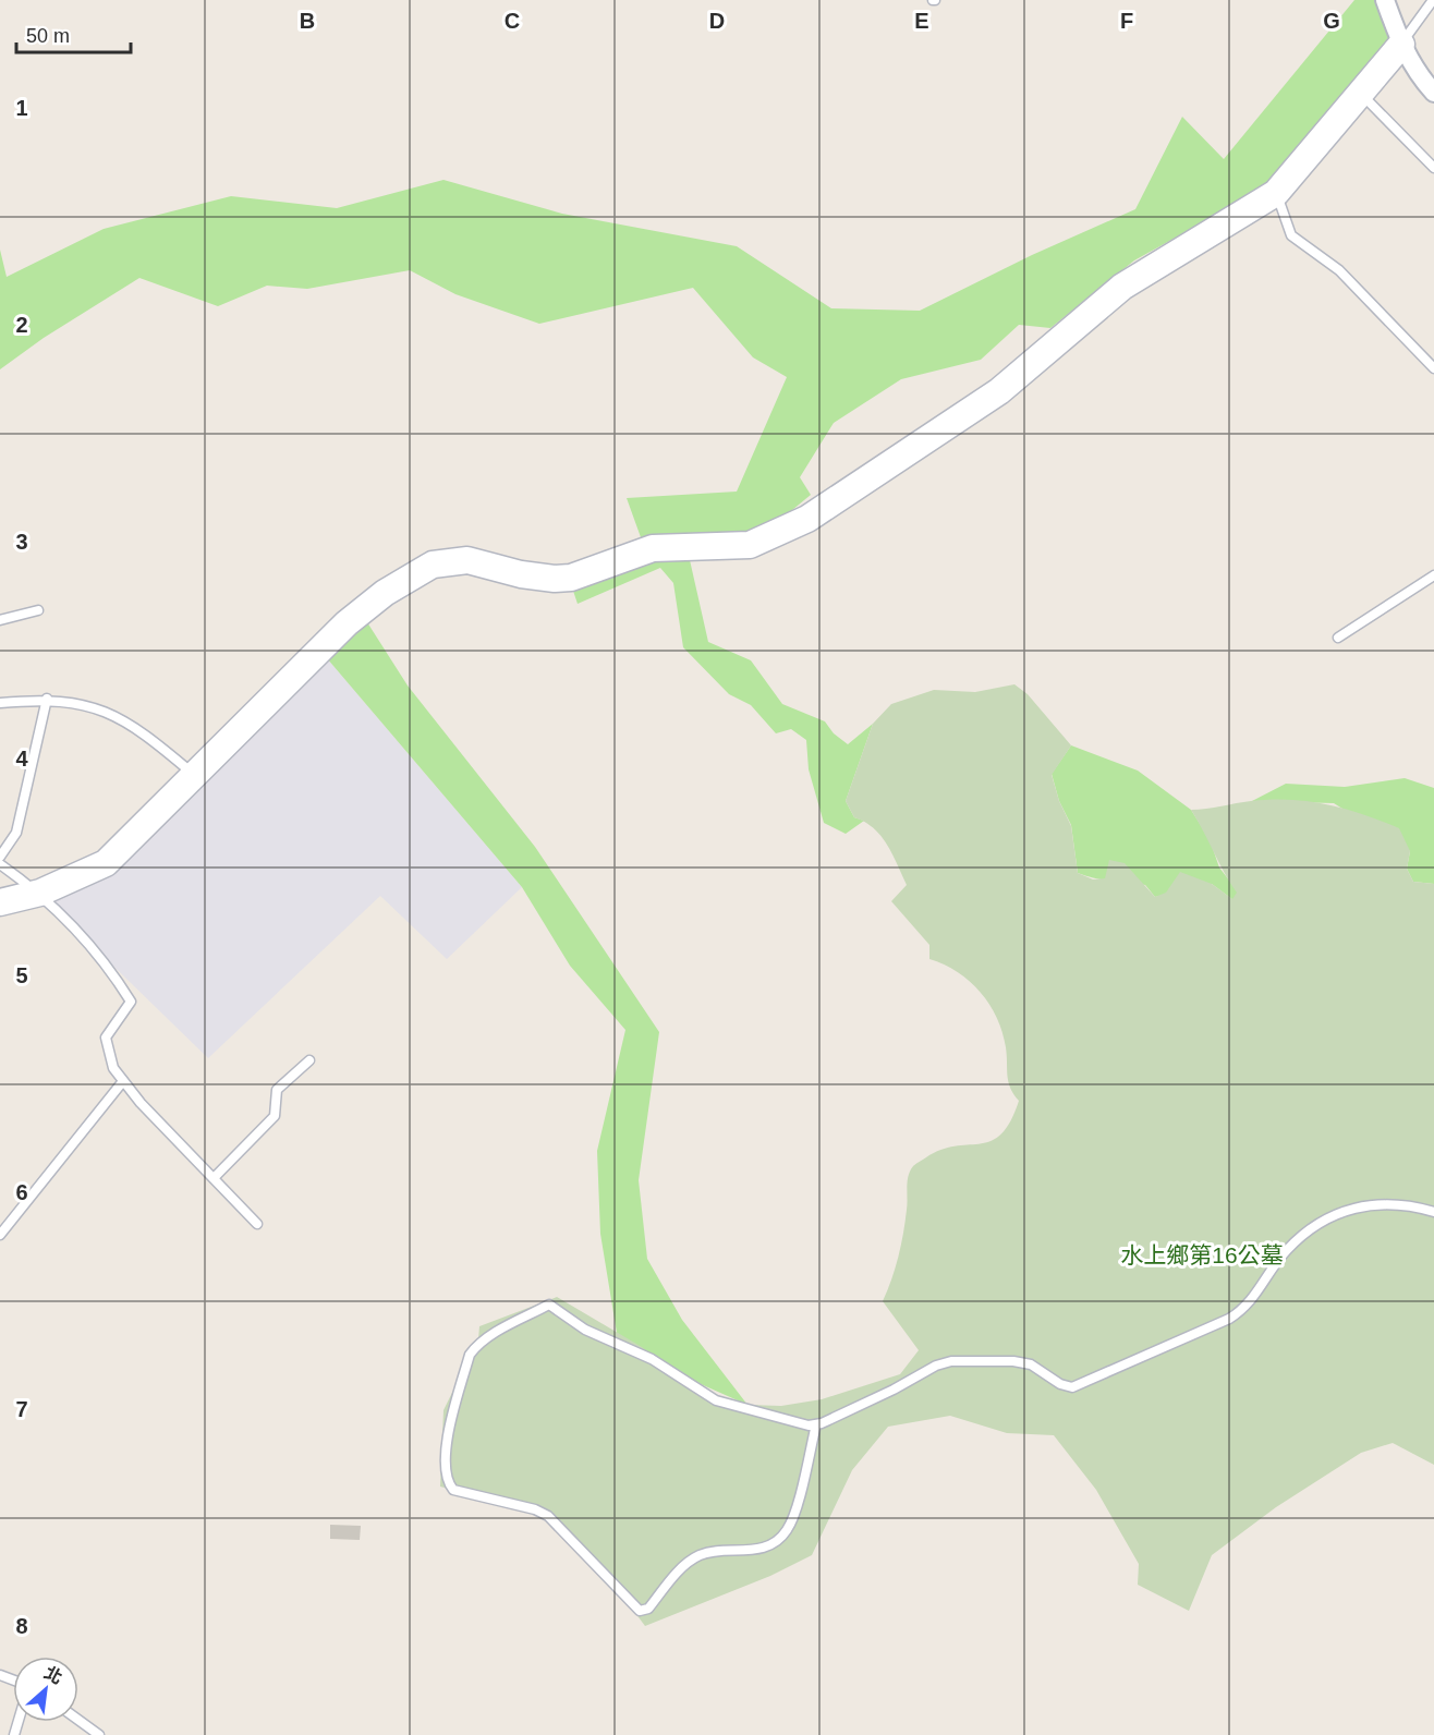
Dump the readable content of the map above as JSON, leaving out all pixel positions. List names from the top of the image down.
{
  "parks": ["水上鄉第16公墓"],
  "scale_bar": "50 m",
  "north": "top right",
  "grid": {
    "columns": [
      "B",
      "C",
      "D",
      "E",
      "F",
      "G"
    ],
    "rows": [
      "1",
      "2",
      "3",
      "4",
      "5",
      "6",
      "7",
      "8"
    ]
  }
}
